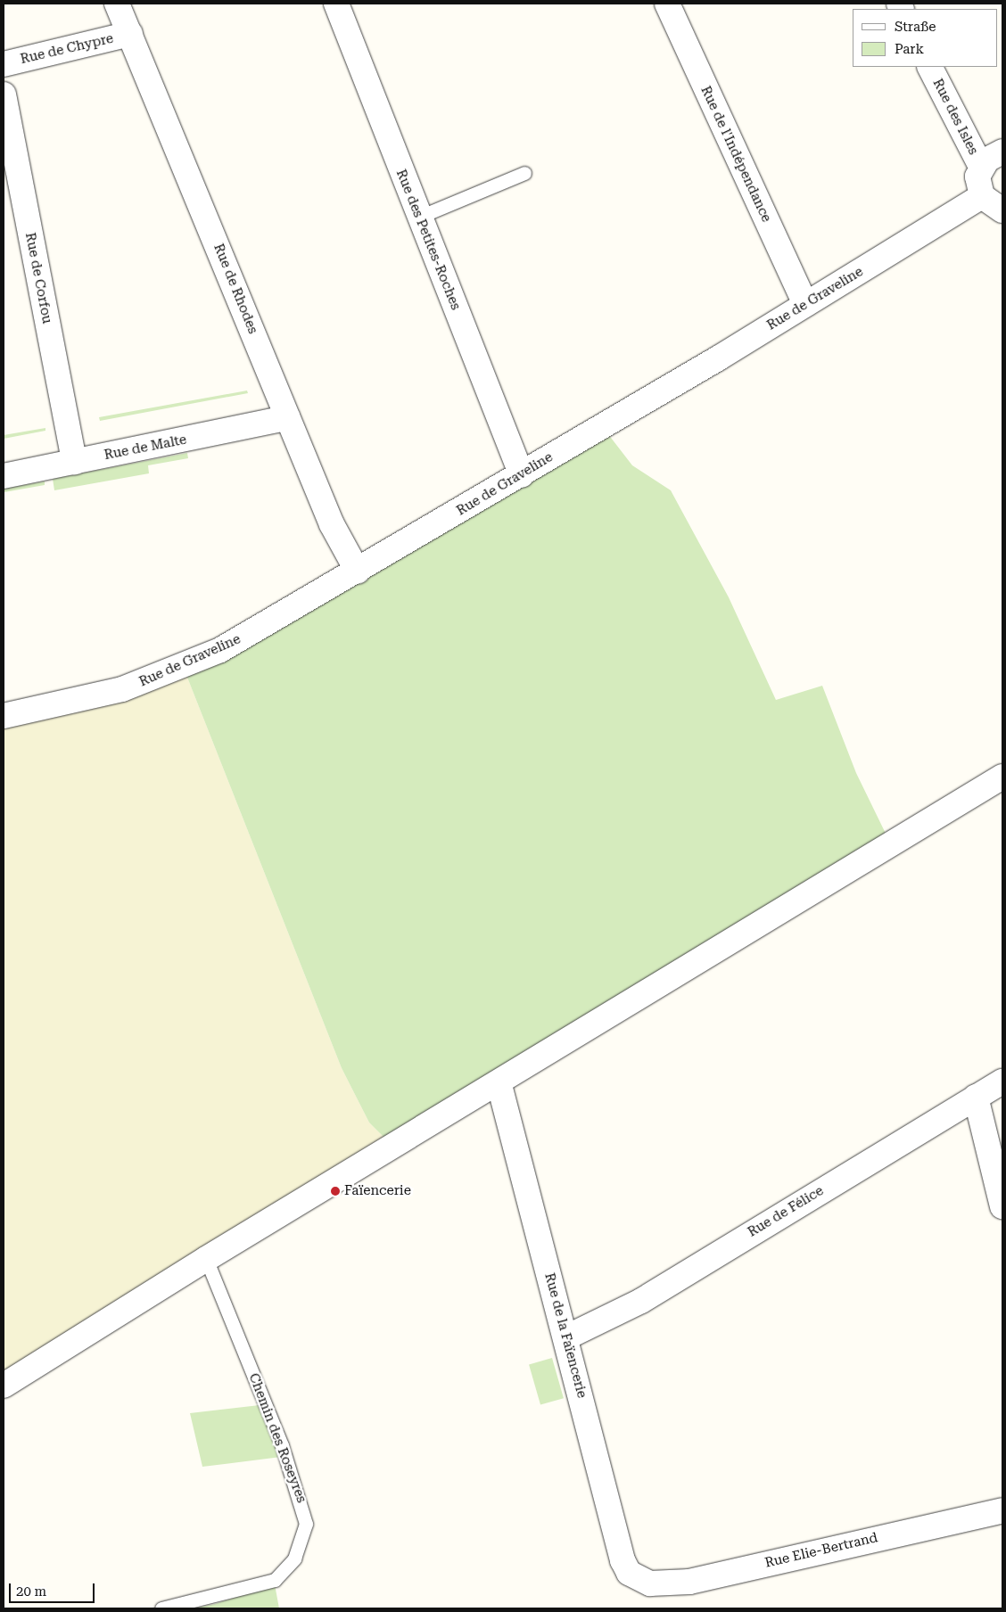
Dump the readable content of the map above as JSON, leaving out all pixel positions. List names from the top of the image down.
{
  "streets": {
    "street": [
      "Rue de Chypre",
      "Rue des Isles",
      "Rue de l'Indépendance",
      "Rue des Petites-Roches",
      "Rue de Corfou",
      "Rue de Rhodes",
      "Rue de Graveline",
      "Rue de Malte",
      "Rue de Félice",
      "Rue de la Faïencerie",
      "Rue Elie-Bertrand"
    ],
    "lane": ["Chemin des Roseyres"]
  },
  "crossings": [
    ["Rue de Chypre", "Rue de Rhodes"],
    ["Rue de l'Indépendance", "Rue de Graveline"],
    ["Rue des Petites-Roches", "Rue de Graveline"],
    ["Rue de Corfou", "Rue de Malte"],
    ["Rue de Rhodes", "Rue de Graveline"],
    ["Rue de Rhodes", "Rue de Malte"],
    ["Rue de Félice", "Rue de la Faïencerie"],
    ["Rue de la Faïencerie", "Rue Elie-Bertrand"]
  ],
  "places": ["Faïencerie"],
  "legend": ["Straße", "Park"],
  "scale_bar": "20 m"
}
